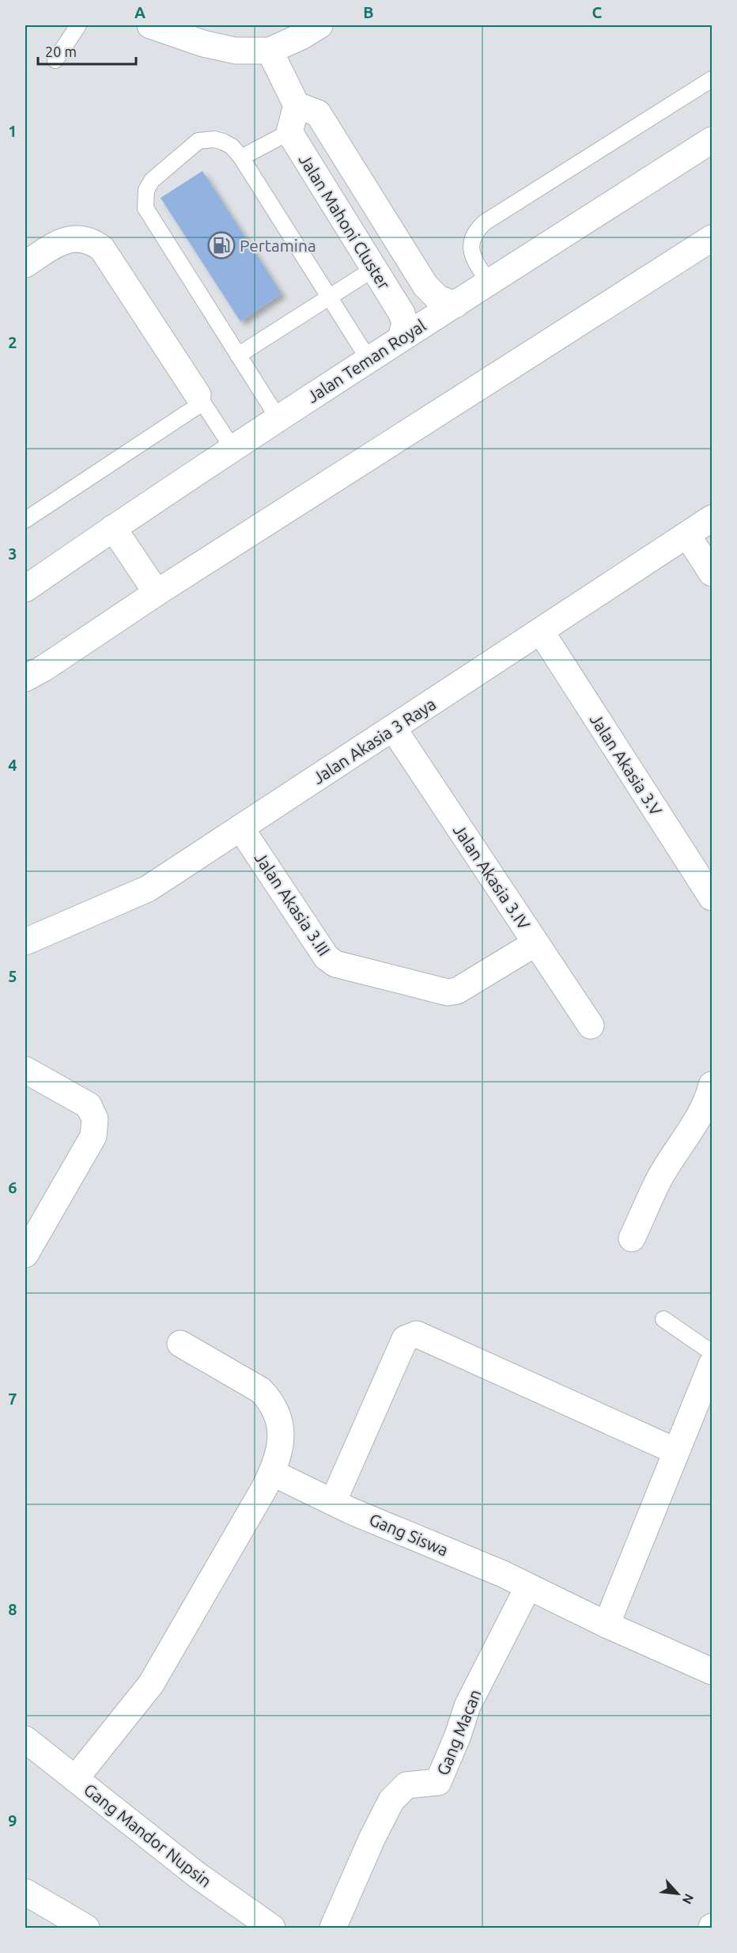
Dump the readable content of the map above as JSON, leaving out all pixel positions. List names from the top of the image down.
{
  "streets": {
    "street": [
      "Jalan Mahoni Cluster",
      "Jalan Teman Royal",
      "Jalan Akasia 3 Raya",
      "Jalan Akasia 3.V",
      "Jalan Akasia 3.IV",
      "Jalan Akasia 3.III",
      "Gang Siswa",
      "Gang Macan",
      "Gang Mandor Nupsin"
    ]
  },
  "crossings": [
    ["Jalan Mahoni Cluster", "Jalan Teman Royal"],
    ["Jalan Akasia 3 Raya", "Jalan Akasia 3.V"],
    ["Jalan Akasia 3 Raya", "Jalan Akasia 3.IV"],
    ["Jalan Akasia 3 Raya", "Jalan Akasia 3.III"],
    ["Jalan Akasia 3.IV", "Jalan Akasia 3.III"],
    ["Gang Siswa", "Gang Macan"]
  ],
  "places": {
    "fuel station": ["Pertamina"]
  },
  "scale_bar": "20 m",
  "north": "bottom right",
  "grid": {
    "columns": ["A", "B", "C"],
    "rows": [
      "1",
      "2",
      "3",
      "4",
      "5",
      "6",
      "7",
      "8",
      "9"
    ]
  }
}
